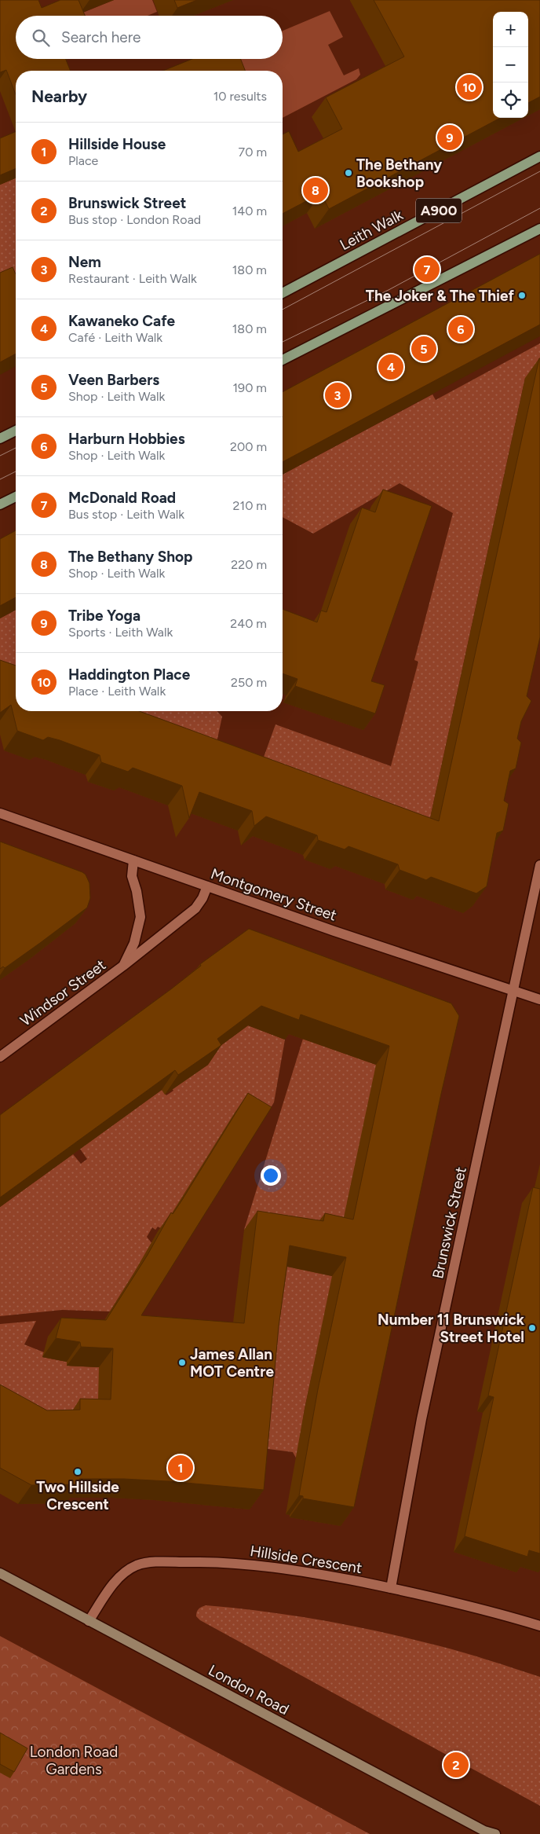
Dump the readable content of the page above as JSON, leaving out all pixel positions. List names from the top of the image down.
{
  "streets": {
    "main road": ["A900", "Leith Walk", "London Road"],
    "street": [
      "Montgomery Street",
      "Windsor Street",
      "Brunswick Street",
      "Hillside Crescent"
    ]
  },
  "crossings": [
    ["Montgomery Street", "Windsor Street"],
    ["Montgomery Street", "Brunswick Street"],
    ["Brunswick Street", "Hillside Crescent"],
    ["Hillside Crescent", "London Road"]
  ],
  "parks": ["London Road Gardens"],
  "places": [
    "The Bethany Bookshop",
    "The Joker & The Thief",
    "Number 11 Brunswick Street Hotel",
    "James Allan MOT Centre",
    "Two Hillside Crescent"
  ],
  "page": {
    "map_buttons": ["+", "−"],
    "search": "Search here",
    "heading": ["Nearby", "10 results"],
    "pins": [
      "10",
      "9",
      "8",
      "7",
      "6",
      "5",
      "4",
      "3",
      "1",
      "2"
    ],
    "list": [
      {
        "mark": "1",
        "name": "Hillside House",
        "note": "Place",
        "value": "70 m"
      },
      {
        "mark": "2",
        "name": "Brunswick Street",
        "note": "Bus stop · London Road",
        "value": "140 m"
      },
      {
        "mark": "3",
        "name": "Nem",
        "note": "Restaurant · Leith Walk",
        "value": "180 m"
      },
      {
        "mark": "4",
        "name": "Kawaneko Cafe",
        "note": "Café · Leith Walk",
        "value": "180 m"
      },
      {
        "mark": "5",
        "name": "Veen Barbers",
        "note": "Shop · Leith Walk",
        "value": "190 m"
      },
      {
        "mark": "6",
        "name": "Harburn Hobbies",
        "note": "Shop · Leith Walk",
        "value": "200 m"
      },
      {
        "mark": "7",
        "name": "McDonald Road",
        "note": "Bus stop · Leith Walk",
        "value": "210 m"
      },
      {
        "mark": "8",
        "name": "The Bethany Shop",
        "note": "Shop · Leith Walk",
        "value": "220 m"
      },
      {
        "mark": "9",
        "name": "Tribe Yoga",
        "note": "Sports · Leith Walk",
        "value": "240 m"
      },
      {
        "mark": "10",
        "name": "Haddington Place",
        "note": "Place · Leith Walk",
        "value": "250 m"
      }
    ]
  }
}
